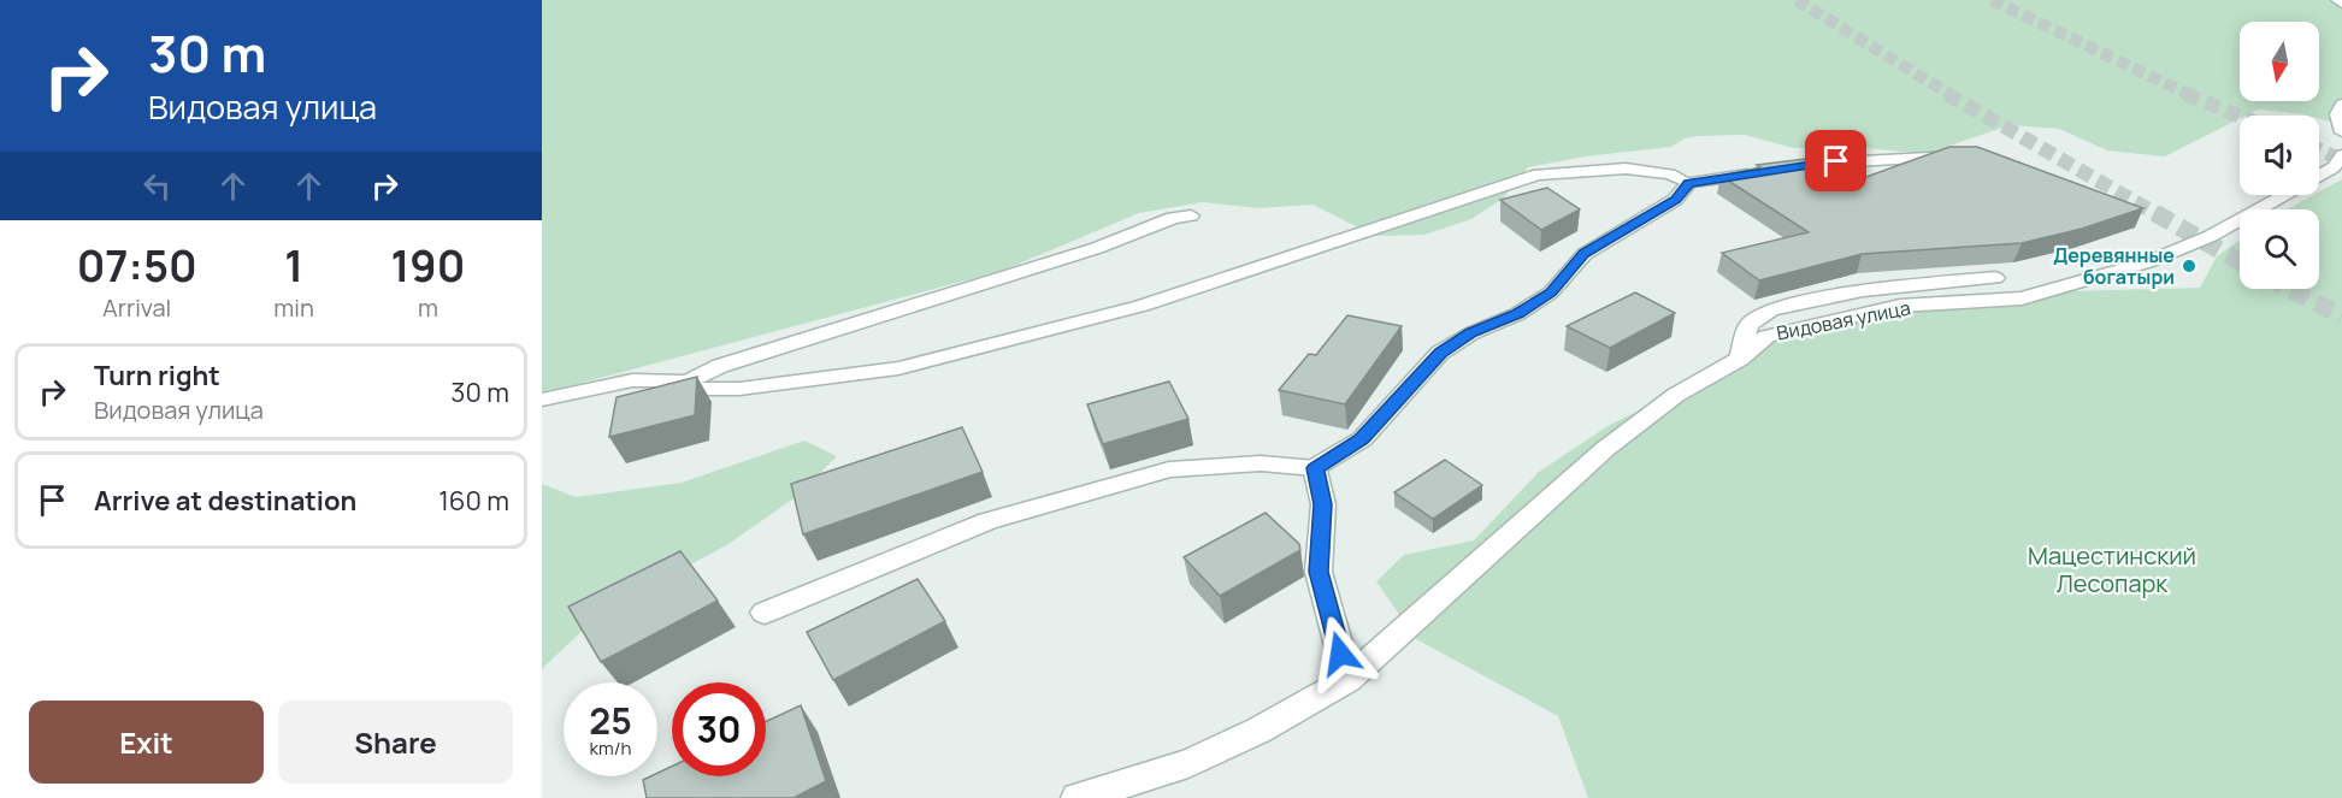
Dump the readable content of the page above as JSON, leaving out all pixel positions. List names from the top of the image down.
{
  "streets": {
    "street": ["Видовая улица"]
  },
  "parks": ["Мацестинский Лесопарк"],
  "places": ["Деревянные богатыри"],
  "north": "bottom",
  "page": {
    "turn": ["30 m", "Видовая улица"],
    "eta": [
      "07:50",
      "Arrival",
      "1",
      "min",
      "190",
      "m"
    ],
    "list": [
      {
        "name": "Turn right",
        "note": "Видовая улица",
        "value": "30 m"
      },
      {
        "name": "Arrive at destination",
        "value": "160 m"
      }
    ],
    "speed": "25 km/h",
    "limit": "30",
    "buttons": ["Exit", "Share"]
  }
}
